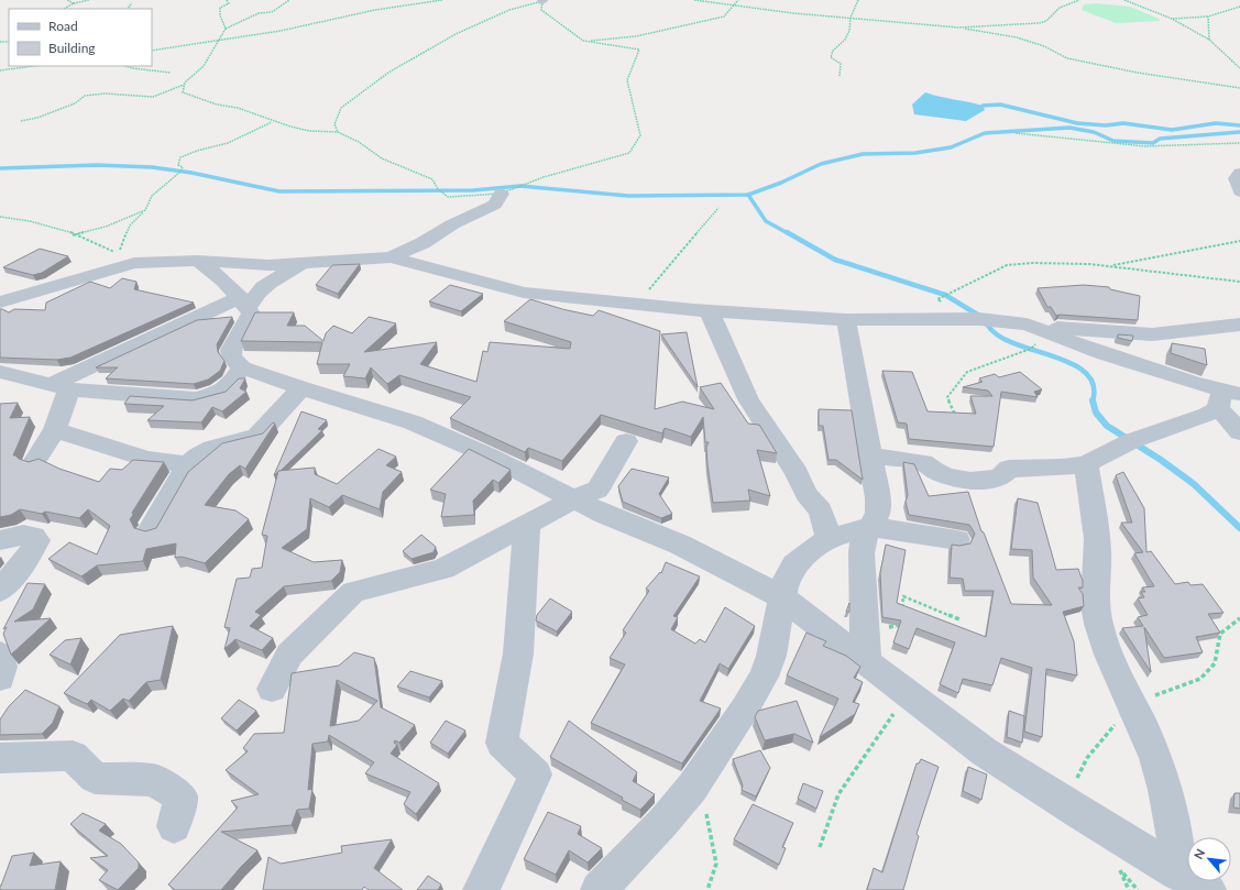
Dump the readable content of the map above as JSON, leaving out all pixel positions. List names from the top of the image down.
{
  "legend": ["Road", "Building"],
  "north": "top left"
}
